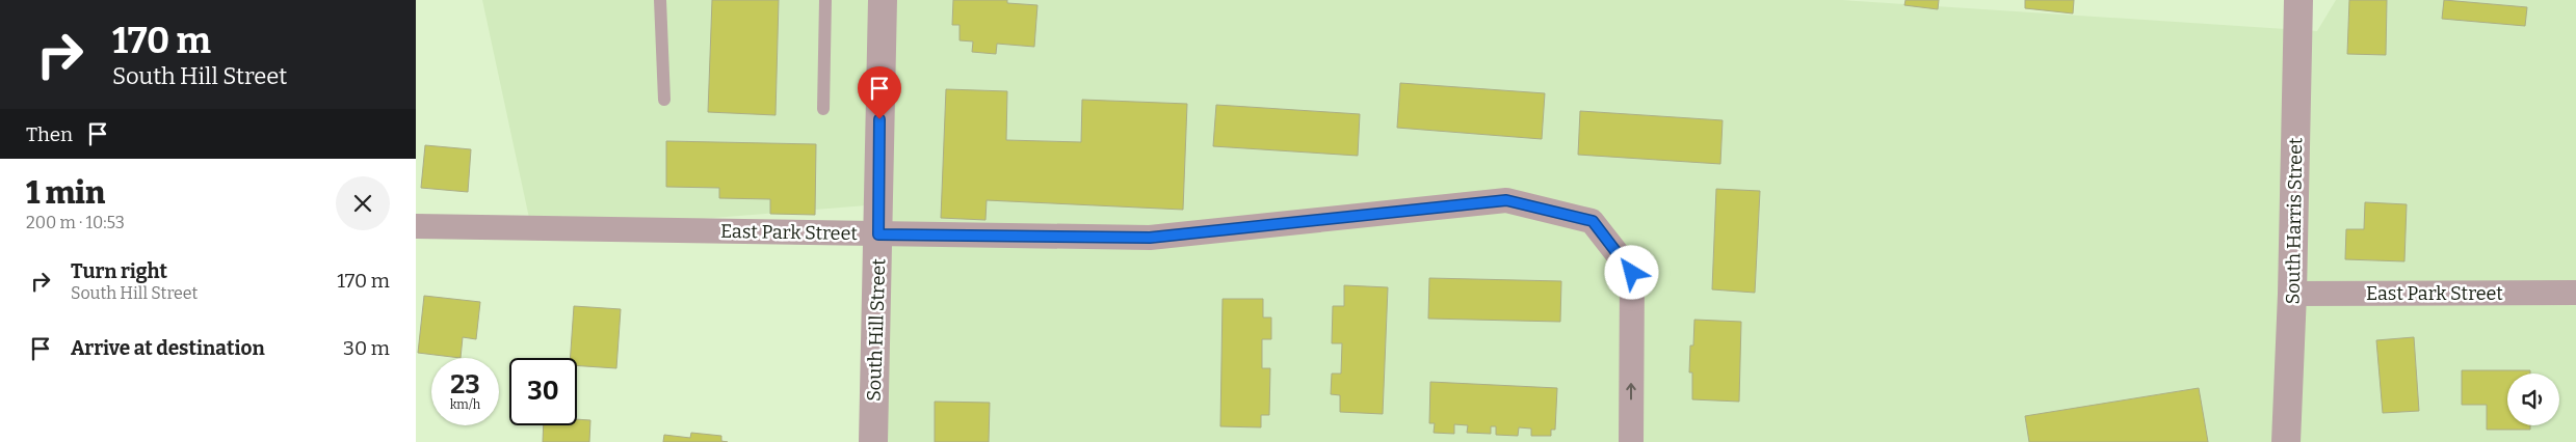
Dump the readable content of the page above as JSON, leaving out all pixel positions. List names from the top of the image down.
{
  "streets": {
    "street": ["South Harris Street", "East Park Street", "South Hill Street"]
  },
  "crossings": [
    ["South Harris Street", "East Park Street"],
    ["East Park Street", "South Hill Street"]
  ],
  "one_way": ["East Park Street"],
  "page": {
    "turn": ["170 m", "South Hill Street"],
    "then": "Then",
    "heading": ["1 min", "200 m · 10:53"],
    "list": [
      {
        "name": "Turn right",
        "note": "South Hill Street",
        "value": "170 m"
      },
      {
        "name": "Arrive at destination",
        "value": "30 m"
      }
    ],
    "speed": "23 km/h",
    "limit": "30"
  }
}
